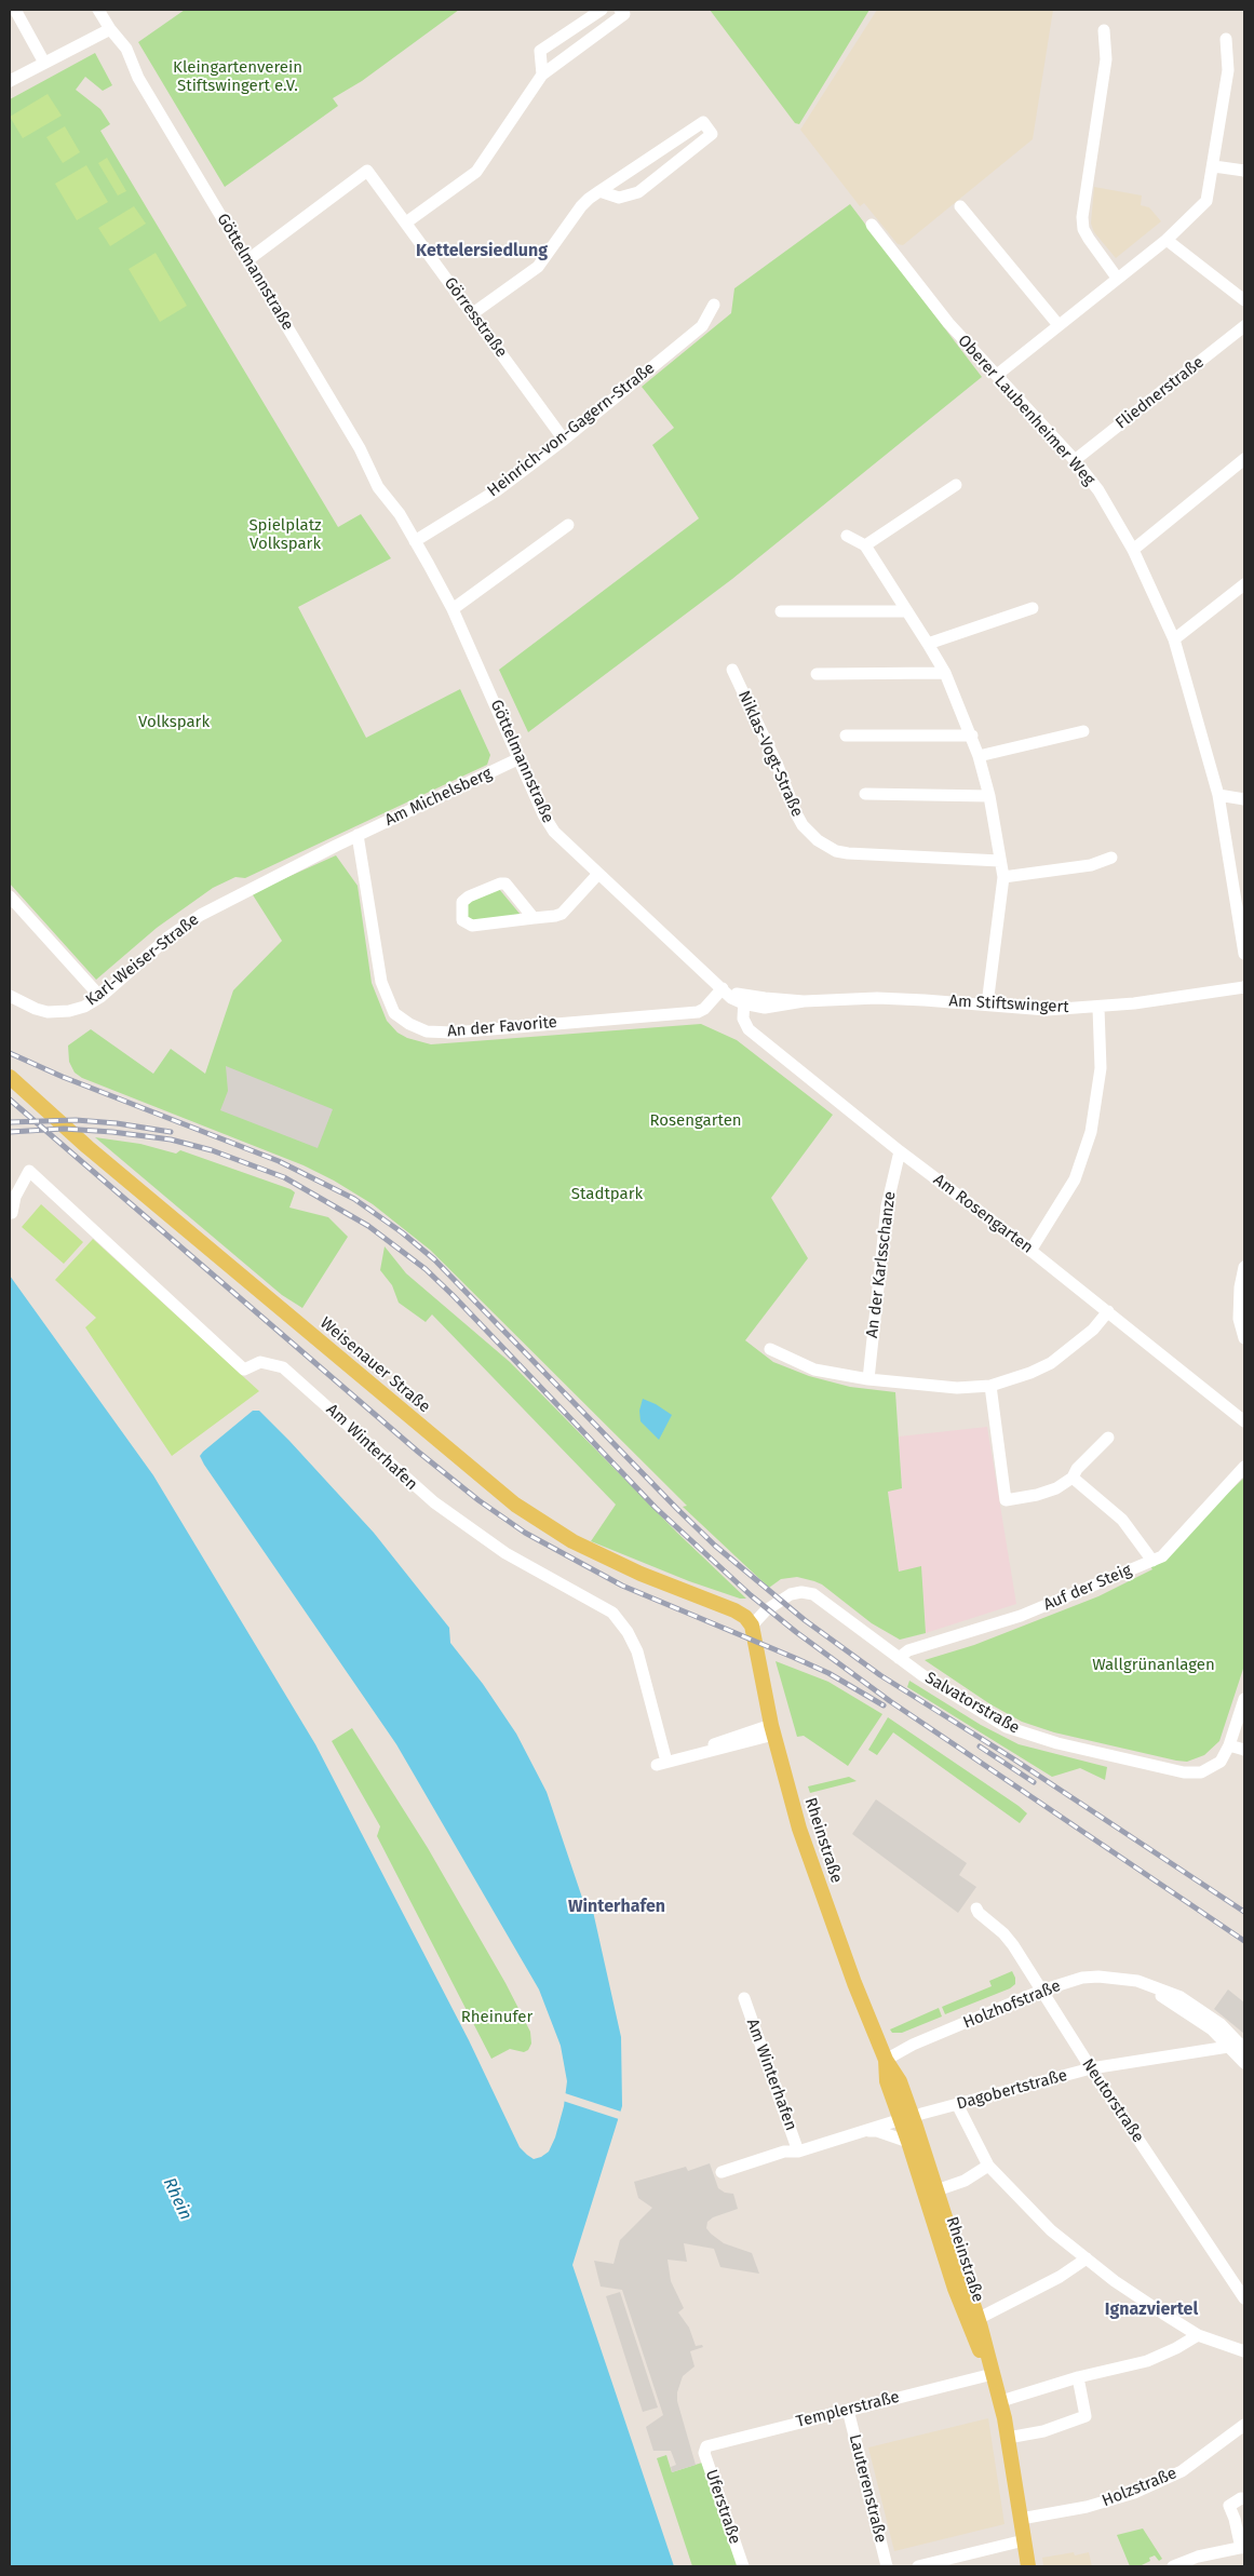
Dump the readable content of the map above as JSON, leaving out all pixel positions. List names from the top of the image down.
{
  "streets": {
    "main road": ["Weisenauer Straße", "Rheinstraße"],
    "street": [
      "Göttelmannstraße",
      "Görresstraße",
      "Fliednerstraße",
      "Oberer Laubenheimer Weg",
      "Heinrich-von-Gagern-Straße",
      "Niklas-Vogt-Straße",
      "Am Michelsberg",
      "Karl-Weiser-Straße",
      "Am Stiftswingert",
      "An der Favorite",
      "Am Rosengarten",
      "An der Karlsschanze",
      "Am Winterhafen",
      "Auf der Steig",
      "Salvatorstraße",
      "Holzhofstraße",
      "Dagobertstraße",
      "Neutorstraße",
      "Templerstraße",
      "Holzstraße",
      "Lauterenstraße",
      "Uferstraße"
    ]
  },
  "crossings": [
    ["Göttelmannstraße", "Görresstraße"],
    ["Göttelmannstraße", "Heinrich-von-Gagern-Straße"],
    ["Göttelmannstraße", "Am Michelsberg"],
    ["Göttelmannstraße", "Am Stiftswingert"],
    ["Göttelmannstraße", "An der Favorite"],
    ["Göttelmannstraße", "Am Rosengarten"],
    ["Görresstraße", "Heinrich-von-Gagern-Straße"],
    ["Fliednerstraße", "Oberer Laubenheimer Weg"],
    ["Am Michelsberg", "Karl-Weiser-Straße"],
    ["Am Michelsberg", "An der Favorite"],
    ["Karl-Weiser-Straße", "An der Favorite"],
    ["Am Stiftswingert", "Am Rosengarten"],
    ["Am Rosengarten", "An der Karlsschanze"],
    ["Weisenauer Straße", "Salvatorstraße"],
    ["Weisenauer Straße", "Rheinstraße"],
    ["Am Winterhafen", "Rheinstraße"],
    ["Am Winterhafen", "Dagobertstraße"],
    ["Auf der Steig", "Salvatorstraße"],
    ["Salvatorstraße", "Rheinstraße"],
    ["Rheinstraße", "Holzhofstraße"],
    ["Rheinstraße", "Dagobertstraße"],
    ["Rheinstraße", "Templerstraße"],
    ["Rheinstraße", "Holzstraße"],
    ["Holzhofstraße", "Dagobertstraße"],
    ["Holzhofstraße", "Neutorstraße"],
    ["Dagobertstraße", "Neutorstraße"],
    ["Templerstraße", "Lauterenstraße"],
    ["Templerstraße", "Uferstraße"]
  ],
  "districts": ["Kettelersiedlung", "Winterhafen", "Ignazviertel"],
  "water": ["Rhein"],
  "parks": [
    "Kleingartenverein Stiftswingert e.V.",
    "Spielplatz Volkspark",
    "Volkspark",
    "Rosengarten",
    "Stadtpark",
    "Wallgrünanlagen",
    "Rheinufer"
  ]
}
